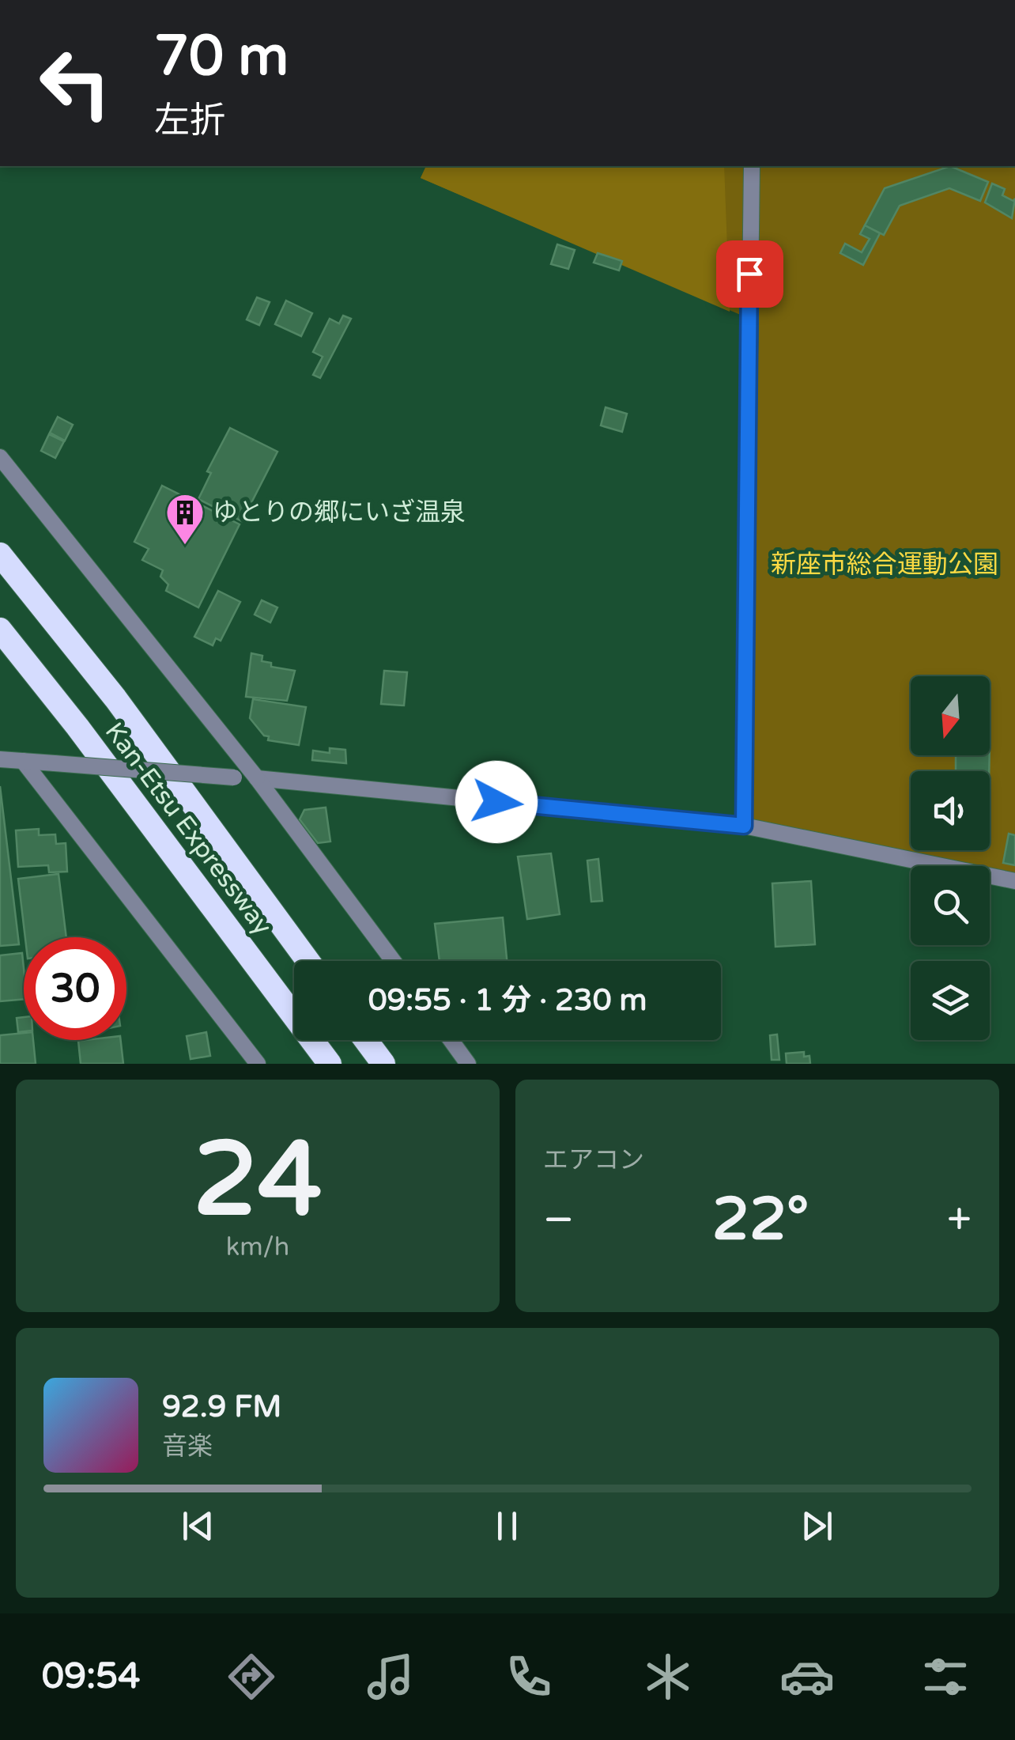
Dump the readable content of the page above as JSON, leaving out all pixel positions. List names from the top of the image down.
{
  "streets": {
    "highway": ["Kan-Etsu Expressway"]
  },
  "parks": ["新座市総合運動公園"],
  "places": {
    "building": ["ゆとりの郷にいざ温泉"]
  },
  "north": "bottom",
  "page": {
    "turn": ["70 m", "左折"],
    "limit": "30",
    "trip": "09:55 · 1 分 · 230 m",
    "tile": [
      ["24", "km/h"],
      "エアコン"
    ],
    "heat": ["−", "22°", "+"],
    "song": ["92.9 FM", "音楽"],
    "tabs": "09:54"
  }
}
